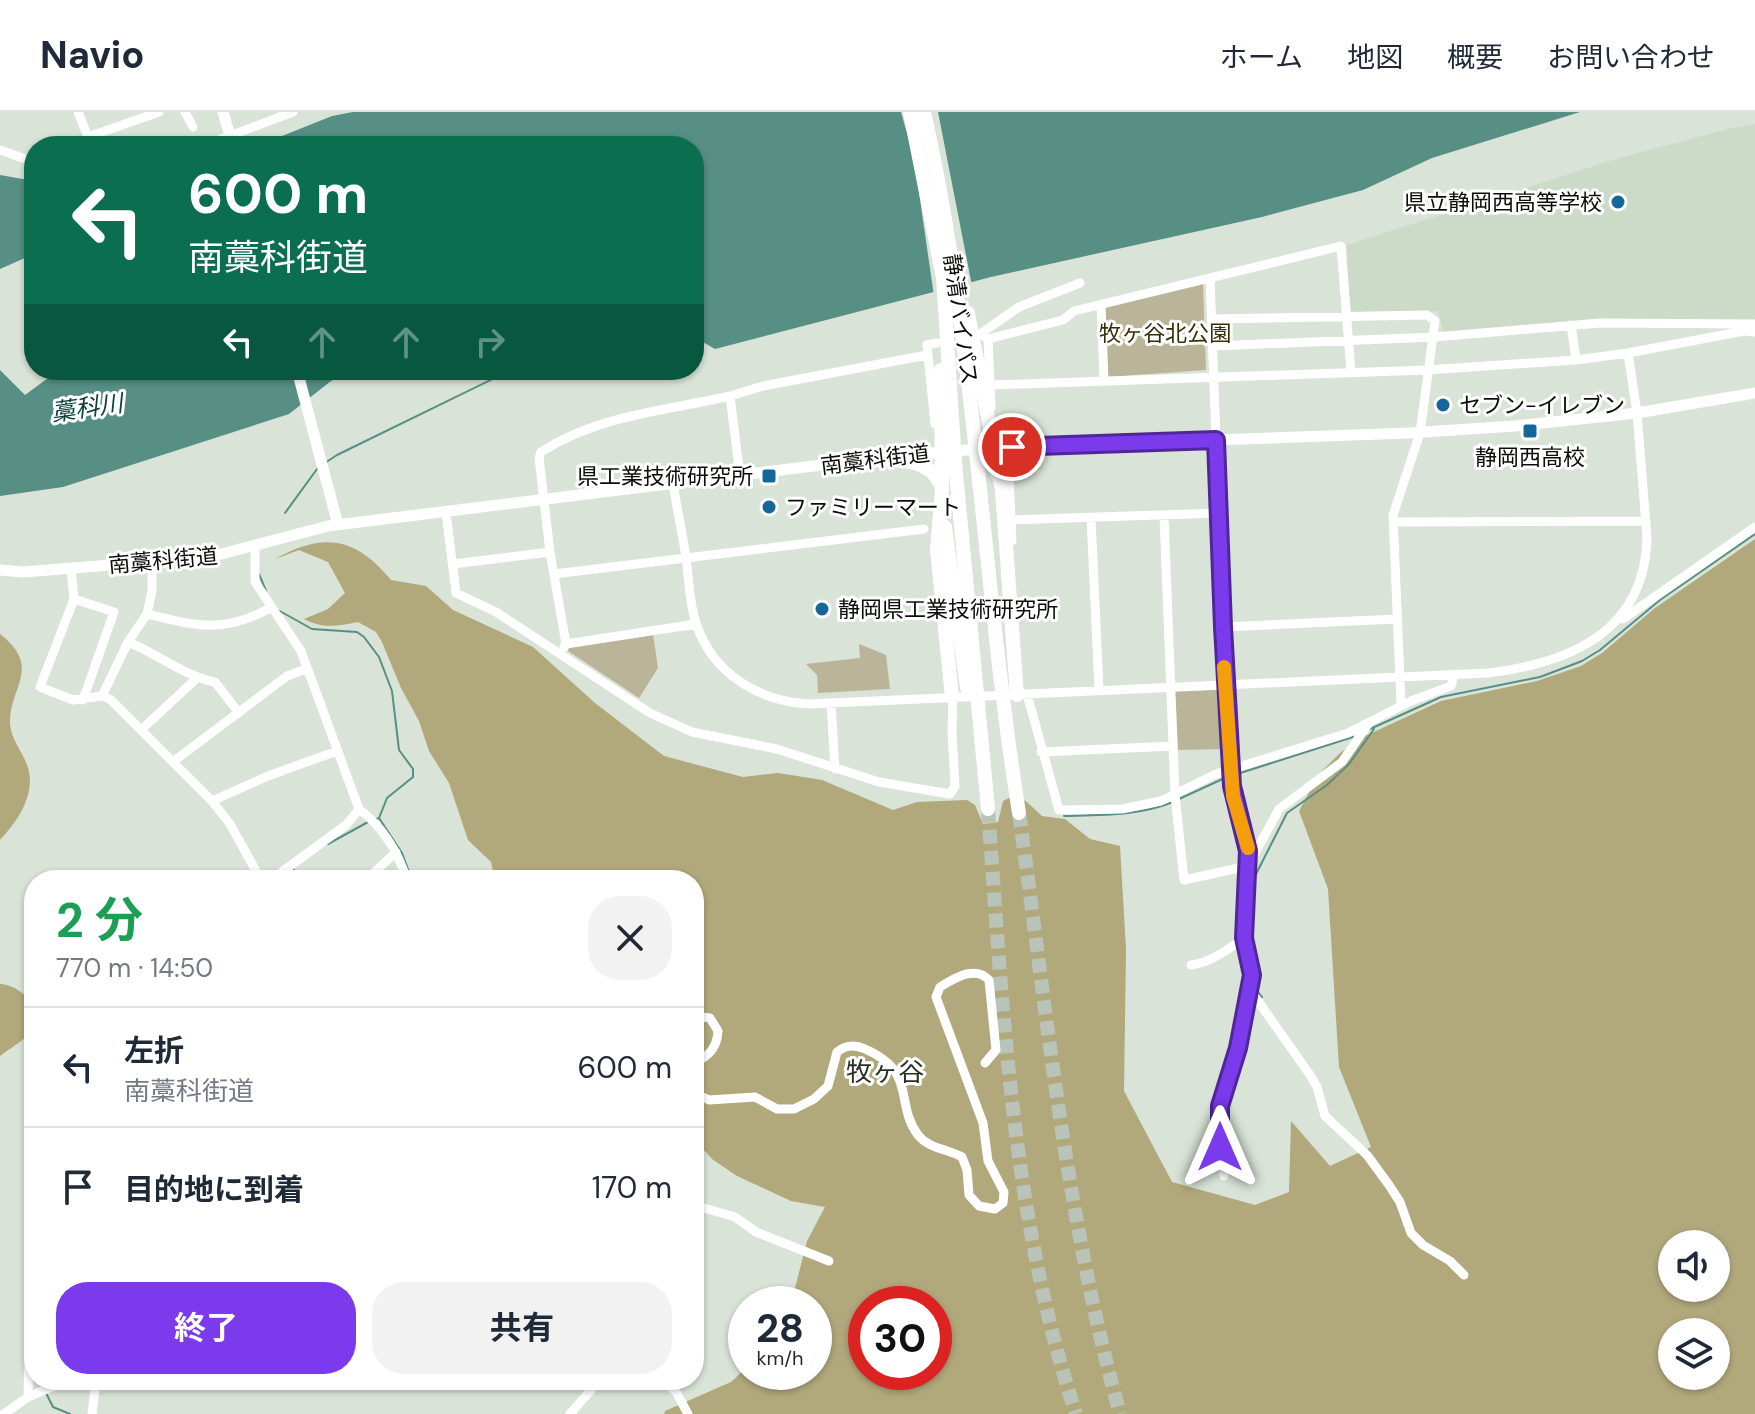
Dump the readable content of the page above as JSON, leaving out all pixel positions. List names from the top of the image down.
{
  "streets": {
    "highway": ["静清バイパス"],
    "main road": ["南藁科街道"]
  },
  "districts": ["牧ヶ谷"],
  "water": ["藁科川"],
  "parks": ["牧ヶ谷北公園"],
  "places": {
    "other": [
      "県立静岡西高等学校",
      "セブン-イレブン",
      "ファミリーマート",
      "静岡県工業技術研究所"
    ],
    "transit": ["静岡西高校", "県工業技術研究所"]
  },
  "page": {
    "header": "Navio",
    "nav": [
      "ホーム",
      "地図",
      "概要",
      "お問い合わせ"
    ],
    "turn": ["600 m", "南藁科街道"],
    "heading": ["2 分", "770 m · 14:50"],
    "list": [
      {
        "name": "左折",
        "note": "南藁科街道",
        "value": "600 m"
      },
      {
        "name": "目的地に到着",
        "value": "170 m"
      }
    ],
    "buttons": ["終了", "共有"],
    "speed": "28 km/h",
    "limit": "30"
  }
}
